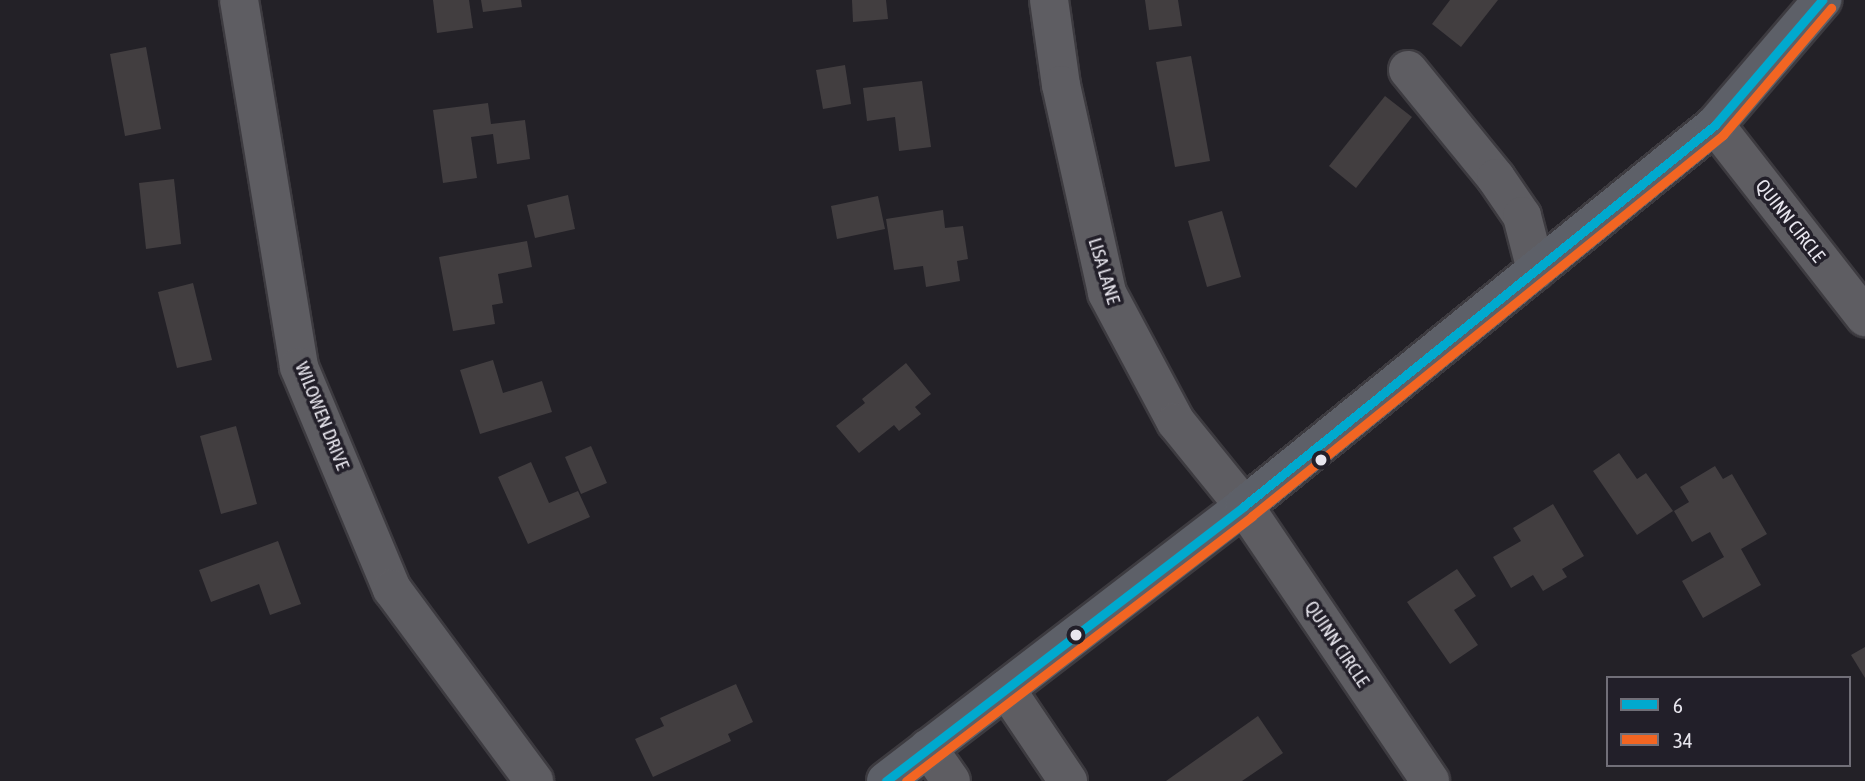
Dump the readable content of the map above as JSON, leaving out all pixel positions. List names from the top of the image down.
{
  "streets": {
    "street": ["QUINN CIRCLE", "LISA LANE", "WILOWEN DRIVE"]
  },
  "crossings": [
    ["QUINN CIRCLE", "LISA LANE"]
  ],
  "lines": ["transit line 6", "transit line 34"],
  "legend": ["6", "34"]
}
